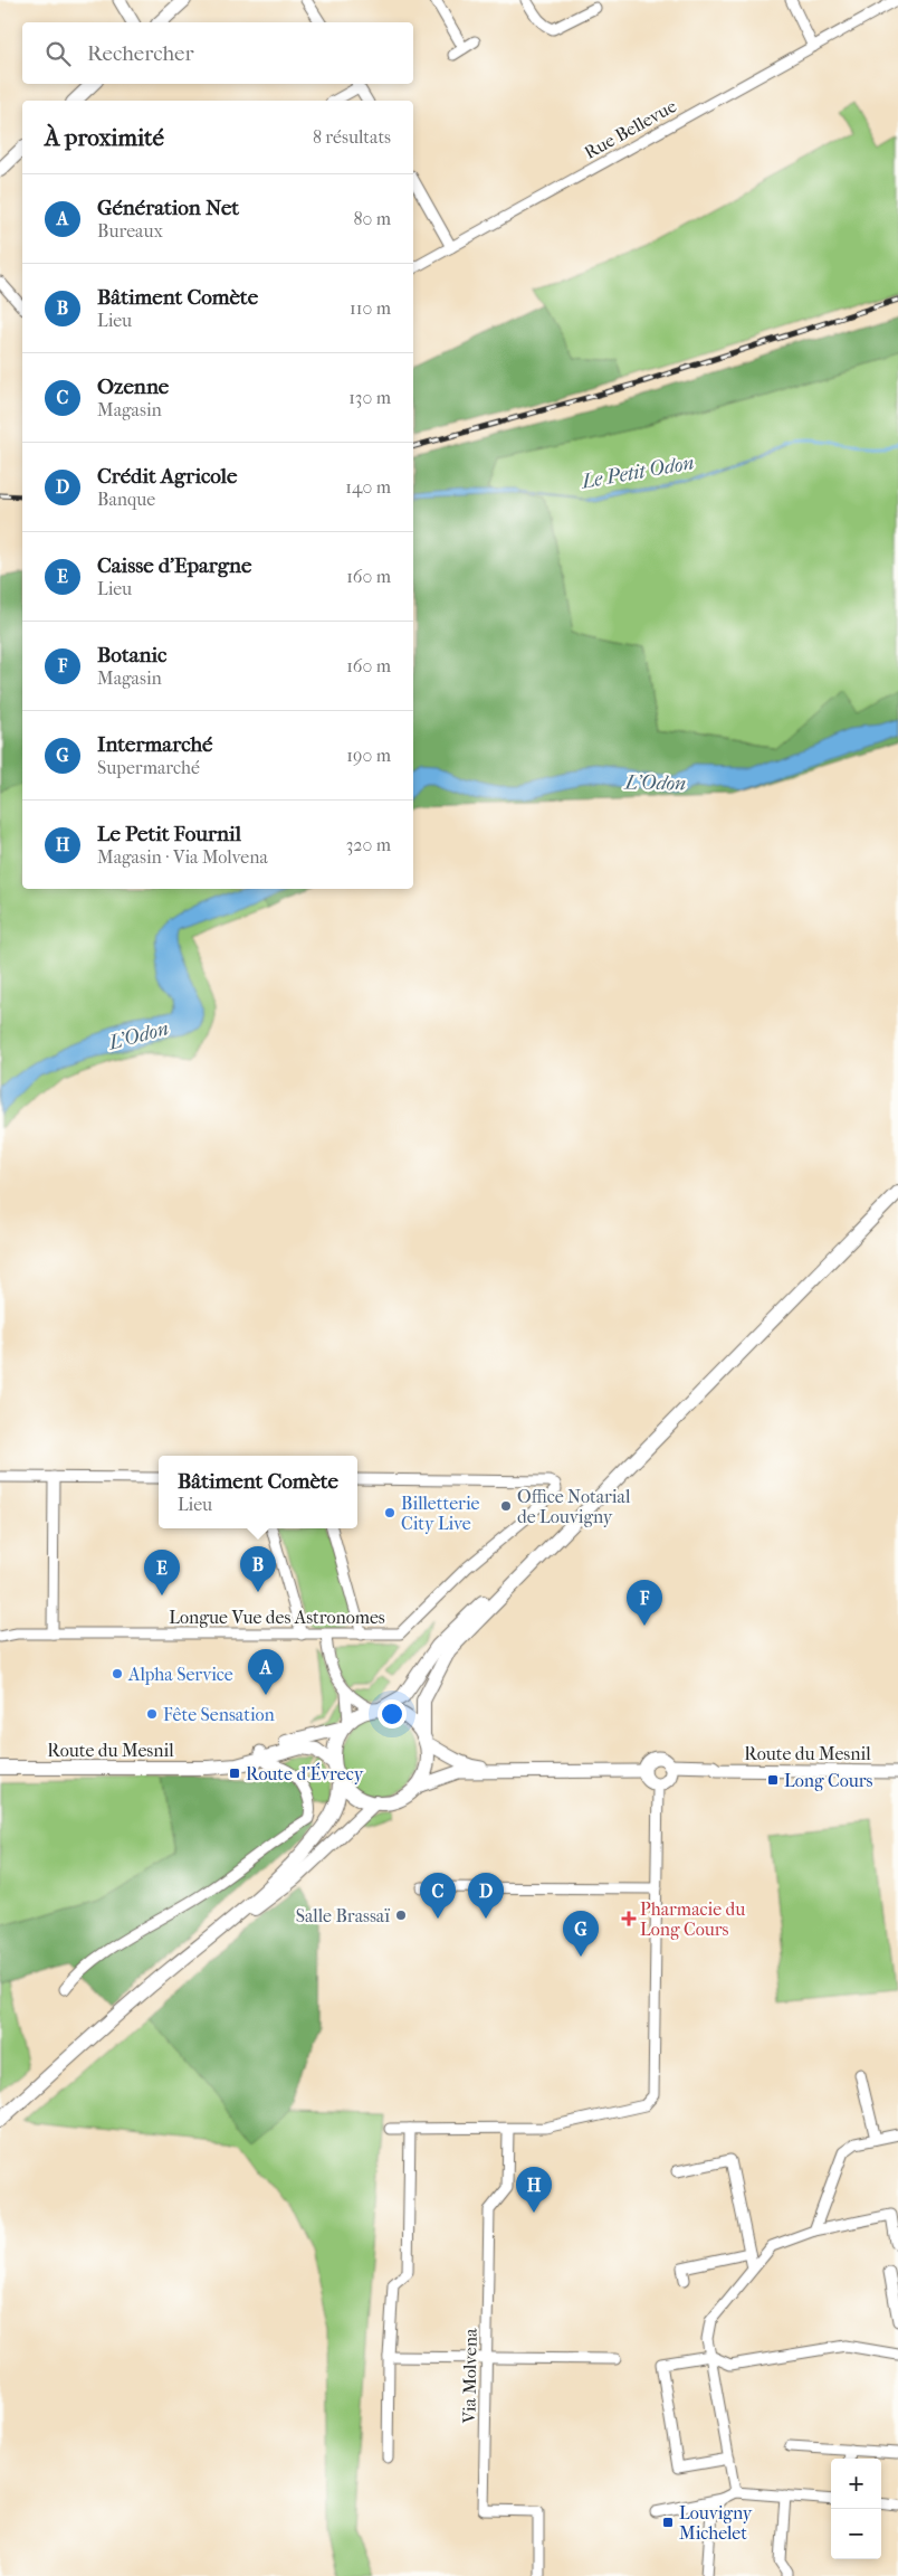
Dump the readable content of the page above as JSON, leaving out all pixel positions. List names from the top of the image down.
{
  "streets": {
    "main road": ["Route du Mesnil"],
    "street": ["Rue Bellevue", "Longue Vue des Astronomes", "Via Molvena"]
  },
  "water": ["Le Petit Odon", "L'Odon"],
  "places": {
    "other": [
      "Office Notarial de Louvigny",
      "Billetterie City Live",
      "Alpha Service",
      "Fête Sensation",
      "Salle Brassaï"
    ],
    "transit": ["Route d'Évrecy", "Long Cours", "Louvigny Michelet"],
    "health": ["Pharmacie du Long Cours"]
  },
  "page": {
    "search": "Rechercher",
    "heading": ["À proximité", "8 résultats"],
    "list": [
      {
        "mark": "A",
        "name": "Génération Net",
        "note": "Bureaux",
        "value": "80 m"
      },
      {
        "mark": "B",
        "name": "Bâtiment Comète",
        "note": "Lieu",
        "value": "110 m"
      },
      {
        "mark": "C",
        "name": "Ozenne",
        "note": "Magasin",
        "value": "130 m"
      },
      {
        "mark": "D",
        "name": "Crédit Agricole",
        "note": "Banque",
        "value": "140 m"
      },
      {
        "mark": "E",
        "name": "Caisse d'Epargne",
        "note": "Lieu",
        "value": "160 m"
      },
      {
        "mark": "F",
        "name": "Botanic",
        "note": "Magasin",
        "value": "160 m"
      },
      {
        "mark": "G",
        "name": "Intermarché",
        "note": "Supermarché",
        "value": "190 m"
      },
      {
        "mark": "H",
        "name": "Le Petit Fournil",
        "note": "Magasin · Via Molvena",
        "value": "320 m"
      }
    ],
    "popup": ["Bâtiment Comète", "Lieu"],
    "pins": [
      "B",
      "E",
      "F",
      "A",
      "C",
      "D",
      "G",
      "H"
    ],
    "map_buttons": ["+", "−"]
  }
}
